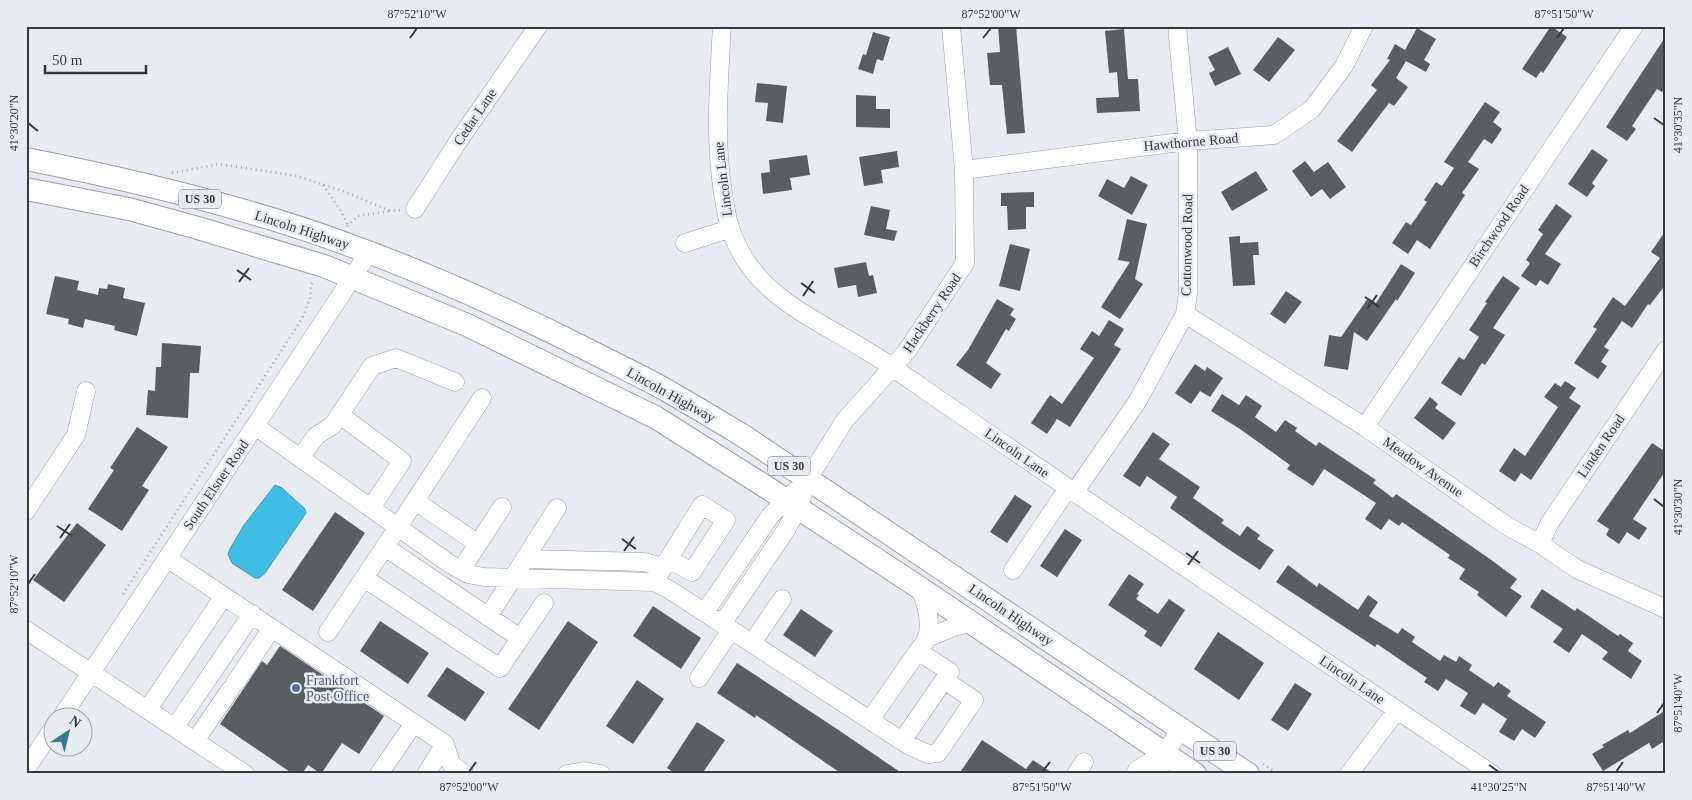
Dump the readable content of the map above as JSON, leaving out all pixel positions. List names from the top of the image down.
{
  "streets": {
    "main road": ["US 30", "Lincoln Highway"],
    "street": [
      "Cedar Lane",
      "Hawthorne Road",
      "Lincoln Lane",
      "Birchwood Road",
      "Cottonwood Road",
      "Hackberry Road",
      "Linden Road",
      "Meadow Avenue",
      "South Elsner Road"
    ]
  },
  "crossings": [
    ["Hawthorne Road", "Cottonwood Road"],
    ["Hawthorne Road", "Hackberry Road"],
    ["Lincoln Lane", "Cottonwood Road"],
    ["Lincoln Lane", "Hackberry Road"],
    ["Birchwood Road", "Meadow Avenue"],
    ["Lincoln Highway", "Hackberry Road"],
    ["Lincoln Highway", "South Elsner Road"],
    ["Cottonwood Road", "Meadow Avenue"],
    ["Linden Road", "Meadow Avenue"]
  ],
  "places": ["Frankfort Post Office"],
  "scale_bar": "50 m",
  "north": "top right",
  "coordinates": [
    "87°52'10\"W",
    "87°52'00\"W",
    "87°51'50\"W",
    "41°30'20\"N",
    "41°30'35\"N",
    "41°30'30\"N",
    "87°51'40\"W",
    "41°30'25\"N"
  ]
}
